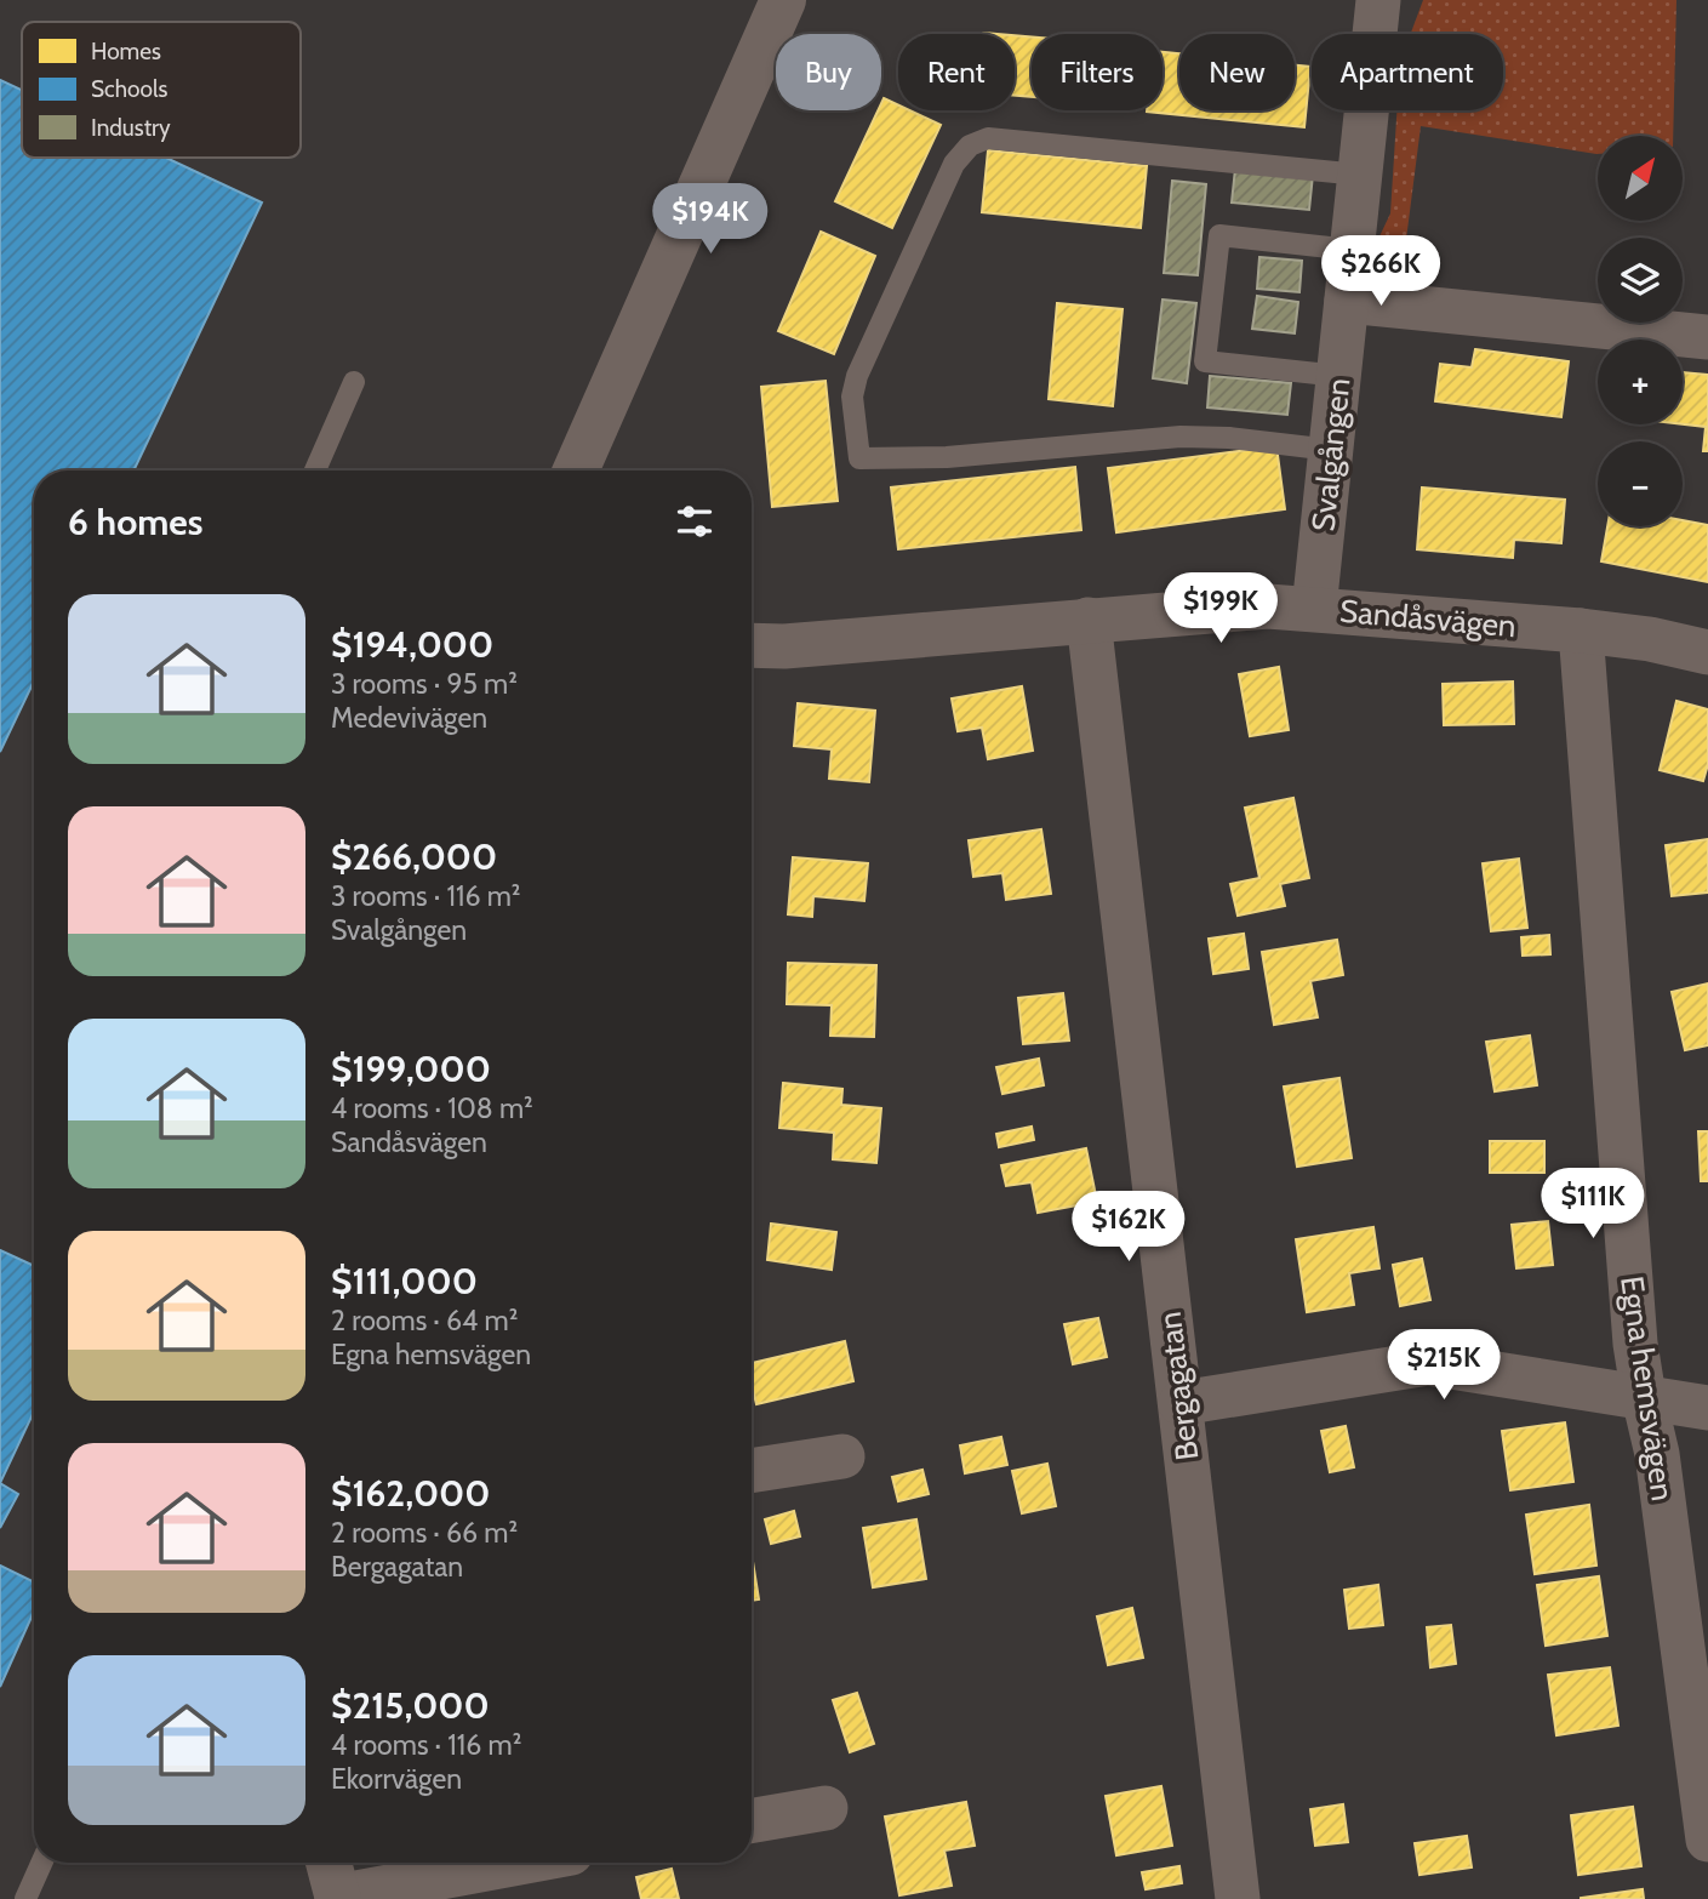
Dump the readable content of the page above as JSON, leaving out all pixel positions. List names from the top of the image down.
{
  "streets": {
    "street": [
      "Svalgången",
      "Sandåsvägen",
      "Bergagatan",
      "Egna hemsvägen"
    ]
  },
  "crossings": [
    ["Svalgången", "Sandåsvägen"],
    ["Sandåsvägen", "Bergagatan"],
    ["Sandåsvägen", "Egna hemsvägen"]
  ],
  "legend": ["Homes", "Schools", "Industry"],
  "north": "top right",
  "page": {
    "chip": [
      "Buy",
      "Rent",
      "Filters",
      "New",
      "Apartment"
    ],
    "map_buttons": ["+", "−"],
    "price": [
      "$194K",
      "$266K",
      "$199K",
      "$111K",
      "$162K",
      "$215K"
    ],
    "heading": "6 homes",
    "list": [
      {
        "name": "$194,000",
        "note": "3 rooms · 95 m² · Medevivägen"
      },
      {
        "name": "$266,000",
        "note": "3 rooms · 116 m² · Svalgången"
      },
      {
        "name": "$199,000",
        "note": "4 rooms · 108 m² · Sandåsvägen"
      },
      {
        "name": "$111,000",
        "note": "2 rooms · 64 m² · Egna hemsvägen"
      },
      {
        "name": "$162,000",
        "note": "2 rooms · 66 m² · Bergagatan"
      },
      {
        "name": "$215,000",
        "note": "4 rooms · 116 m² · Ekorrvägen"
      }
    ]
  }
}
